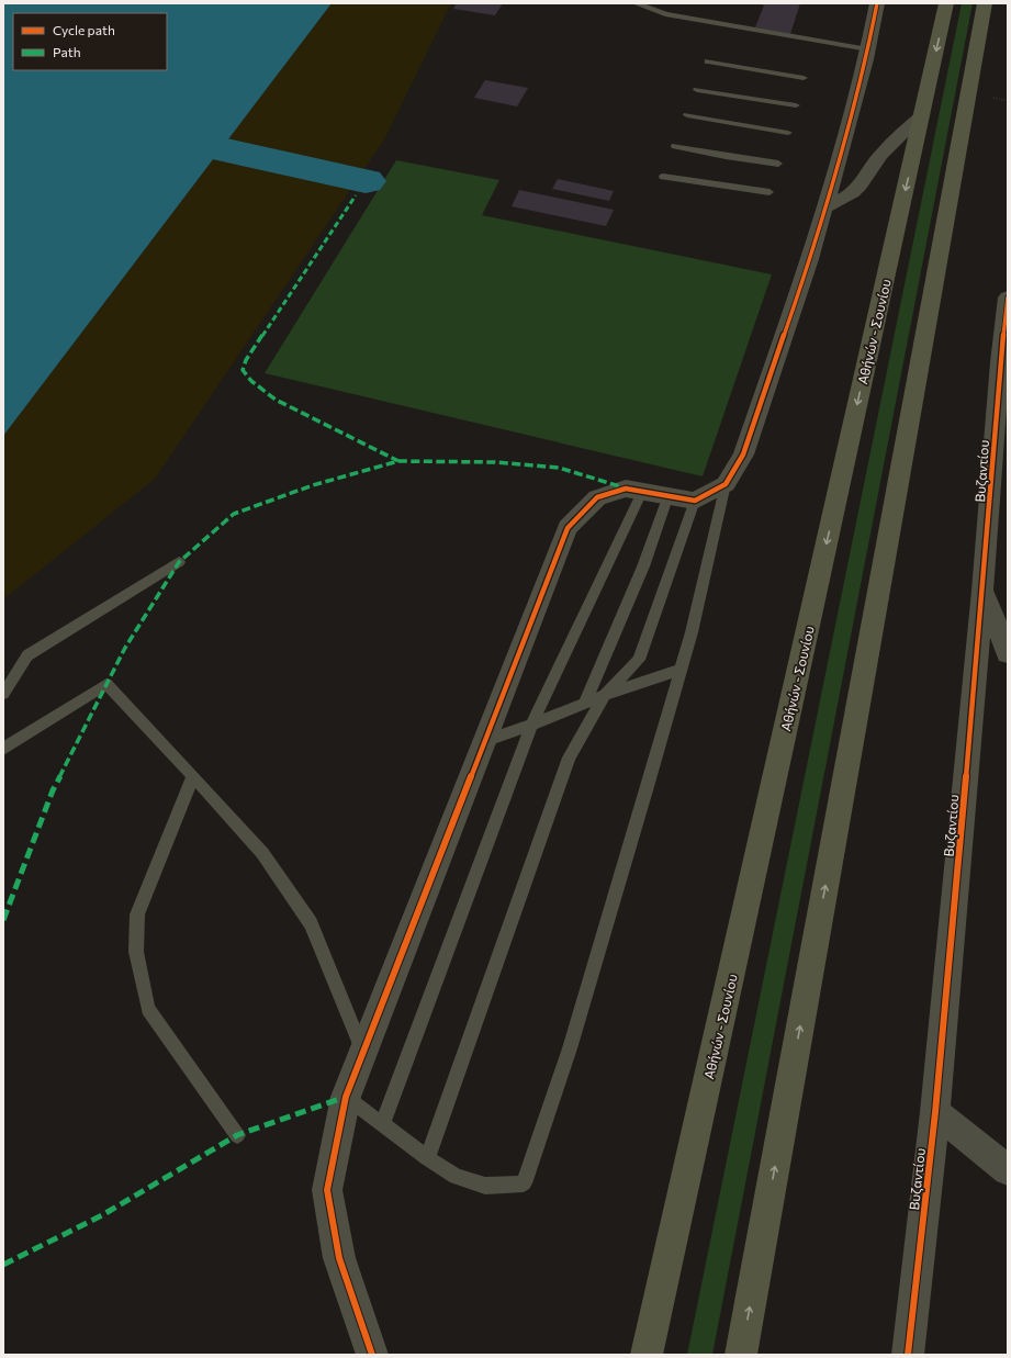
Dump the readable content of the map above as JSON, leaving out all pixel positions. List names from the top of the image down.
{
  "streets": {
    "main road": ["Αθήνών - Σουνίου"],
    "street": ["Βυζαντίου"]
  },
  "legend": ["Cycle path", "Path"]
}
